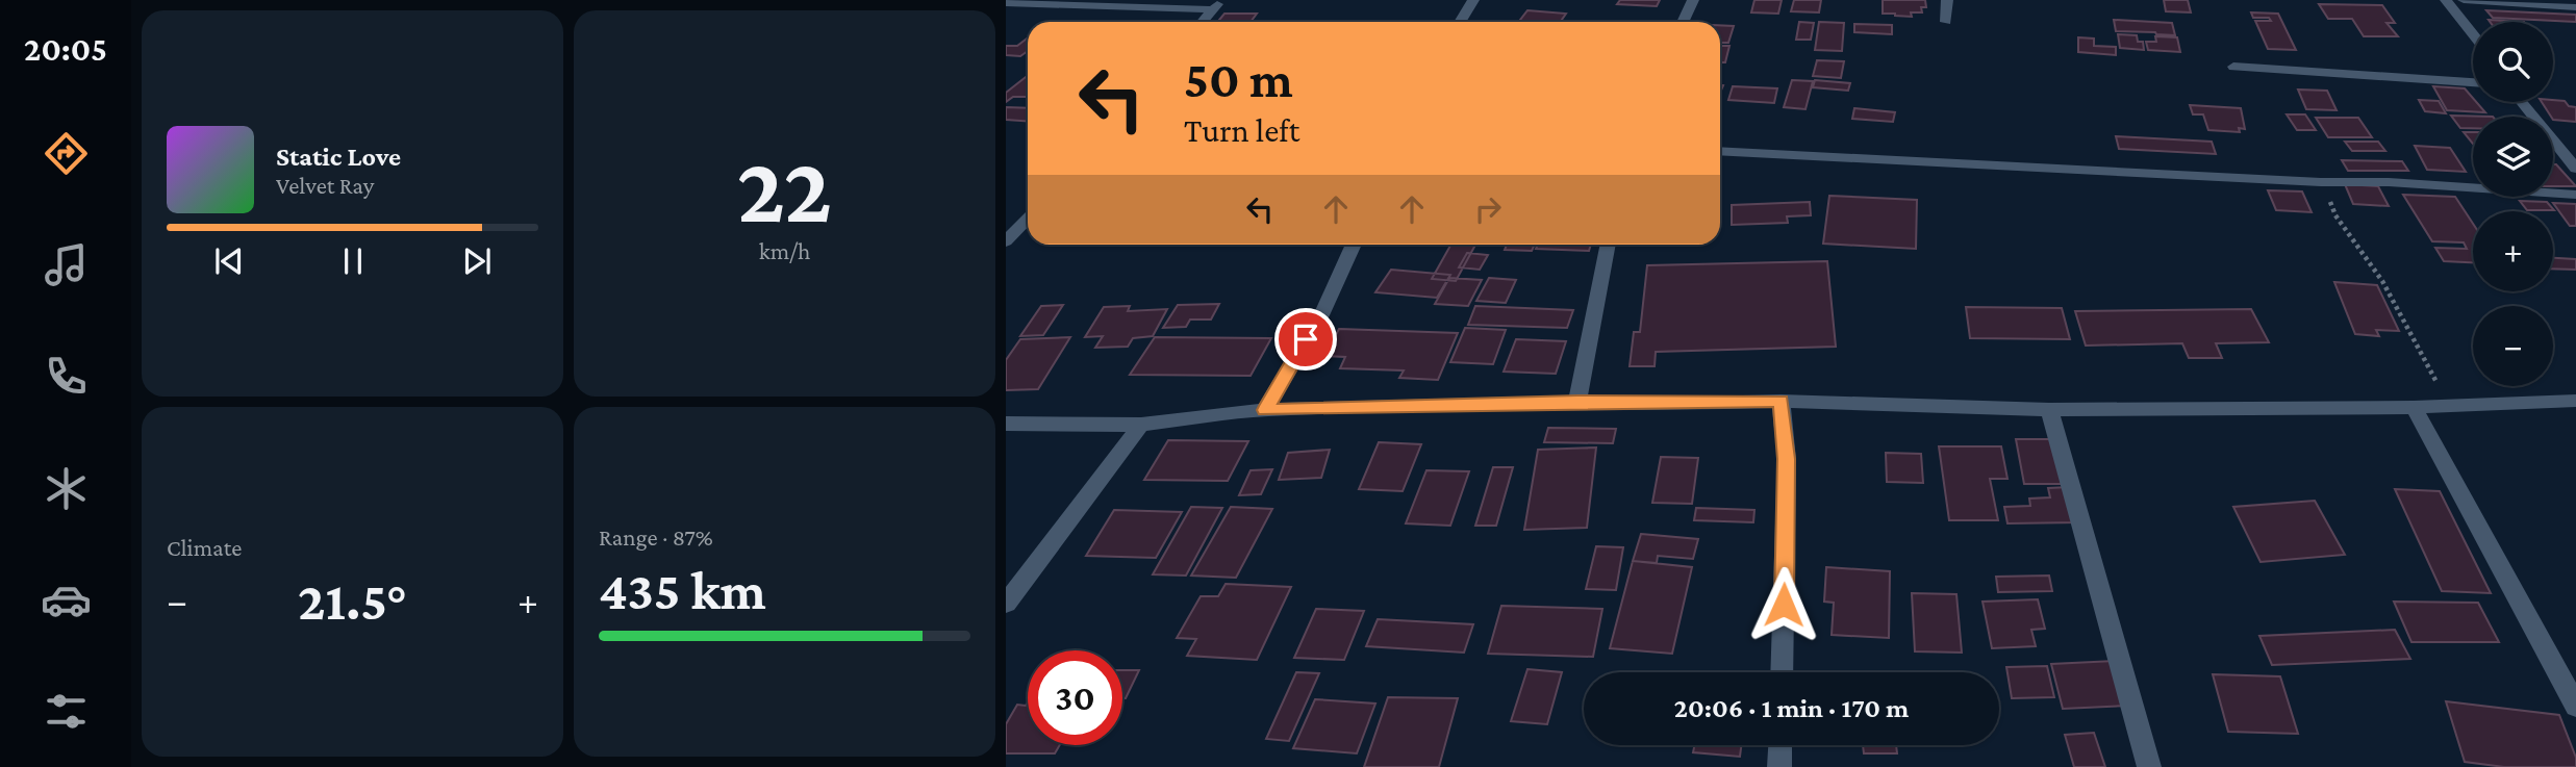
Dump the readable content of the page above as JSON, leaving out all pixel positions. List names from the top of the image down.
{
  "page": {
    "tabs": "20:05",
    "tile": [
      ["22", "km/h"],
      "Climate",
      ["Range · 87%", "435 km"]
    ],
    "map_buttons": ["+", "−"],
    "turn": ["50 m", "Turn left"],
    "song": ["Static Love", "Velvet Ray"],
    "heat": ["−", "21.5°", "+"],
    "limit": "30",
    "trip": "20:06 · 1 min · 170 m"
  }
}
